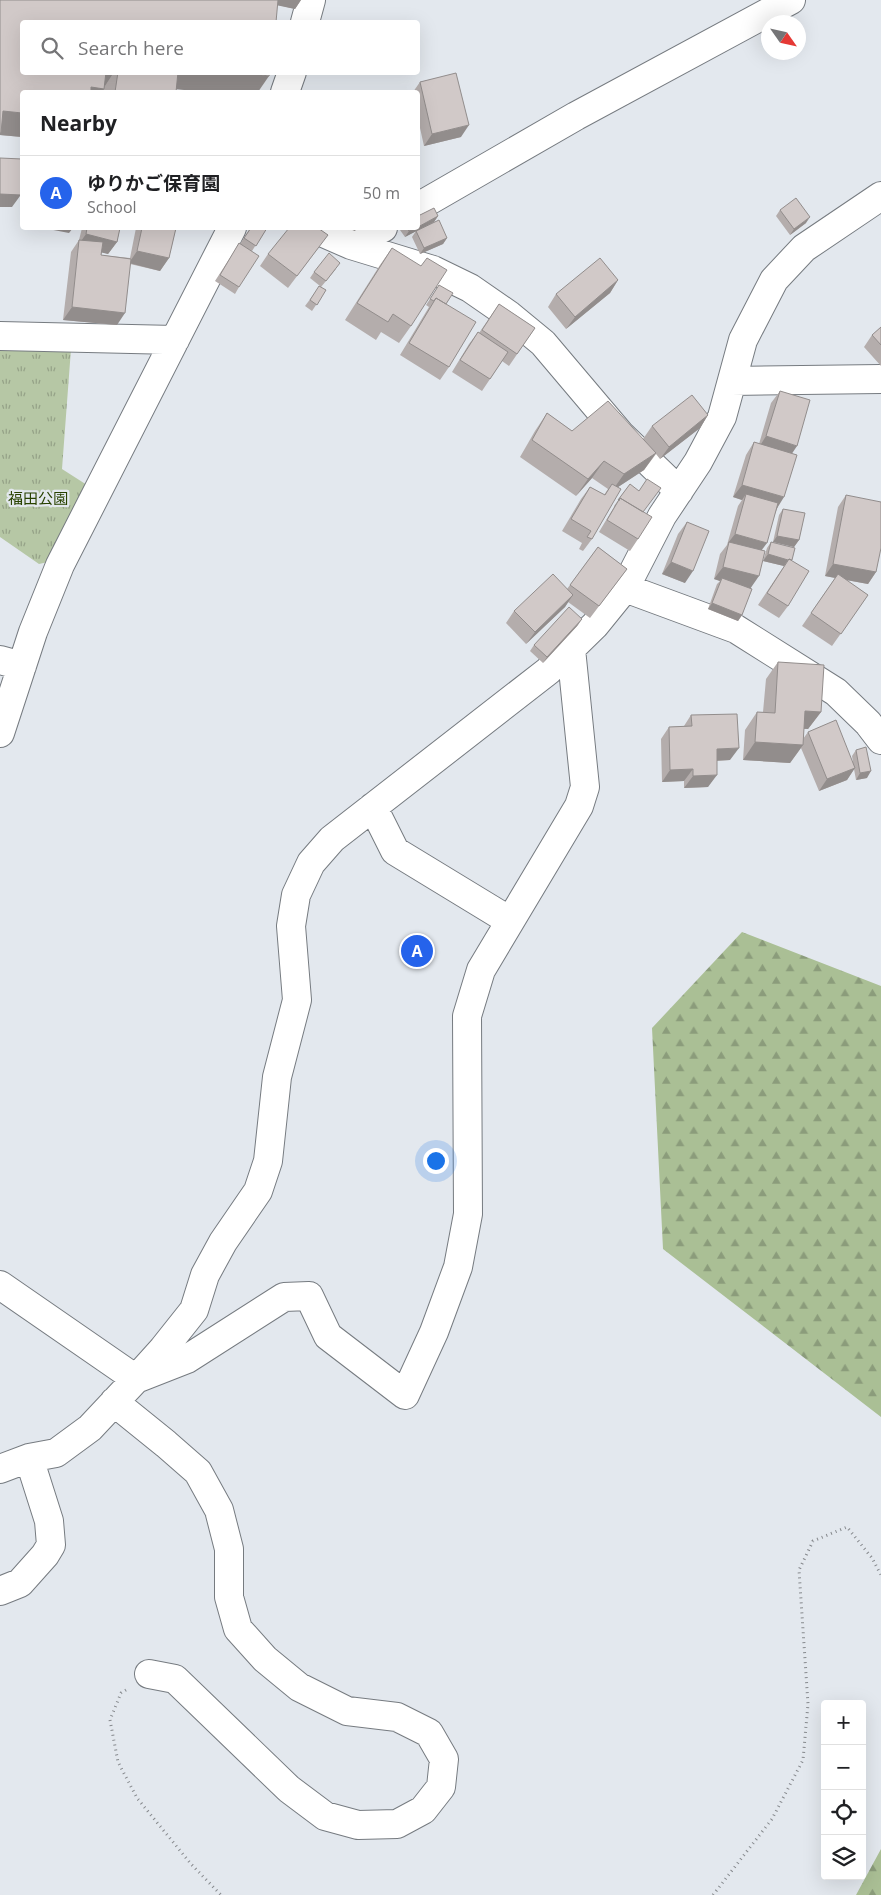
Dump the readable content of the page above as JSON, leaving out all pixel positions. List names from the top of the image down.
{
  "parks": ["福田公園"],
  "north": "bottom right",
  "page": {
    "search": "Search here",
    "heading": "Nearby",
    "list": [
      {
        "mark": "A",
        "name": "ゆりかご保育園",
        "note": "School",
        "value": "50 m"
      }
    ],
    "pins": "A",
    "map_buttons": ["+", "−"]
  }
}
